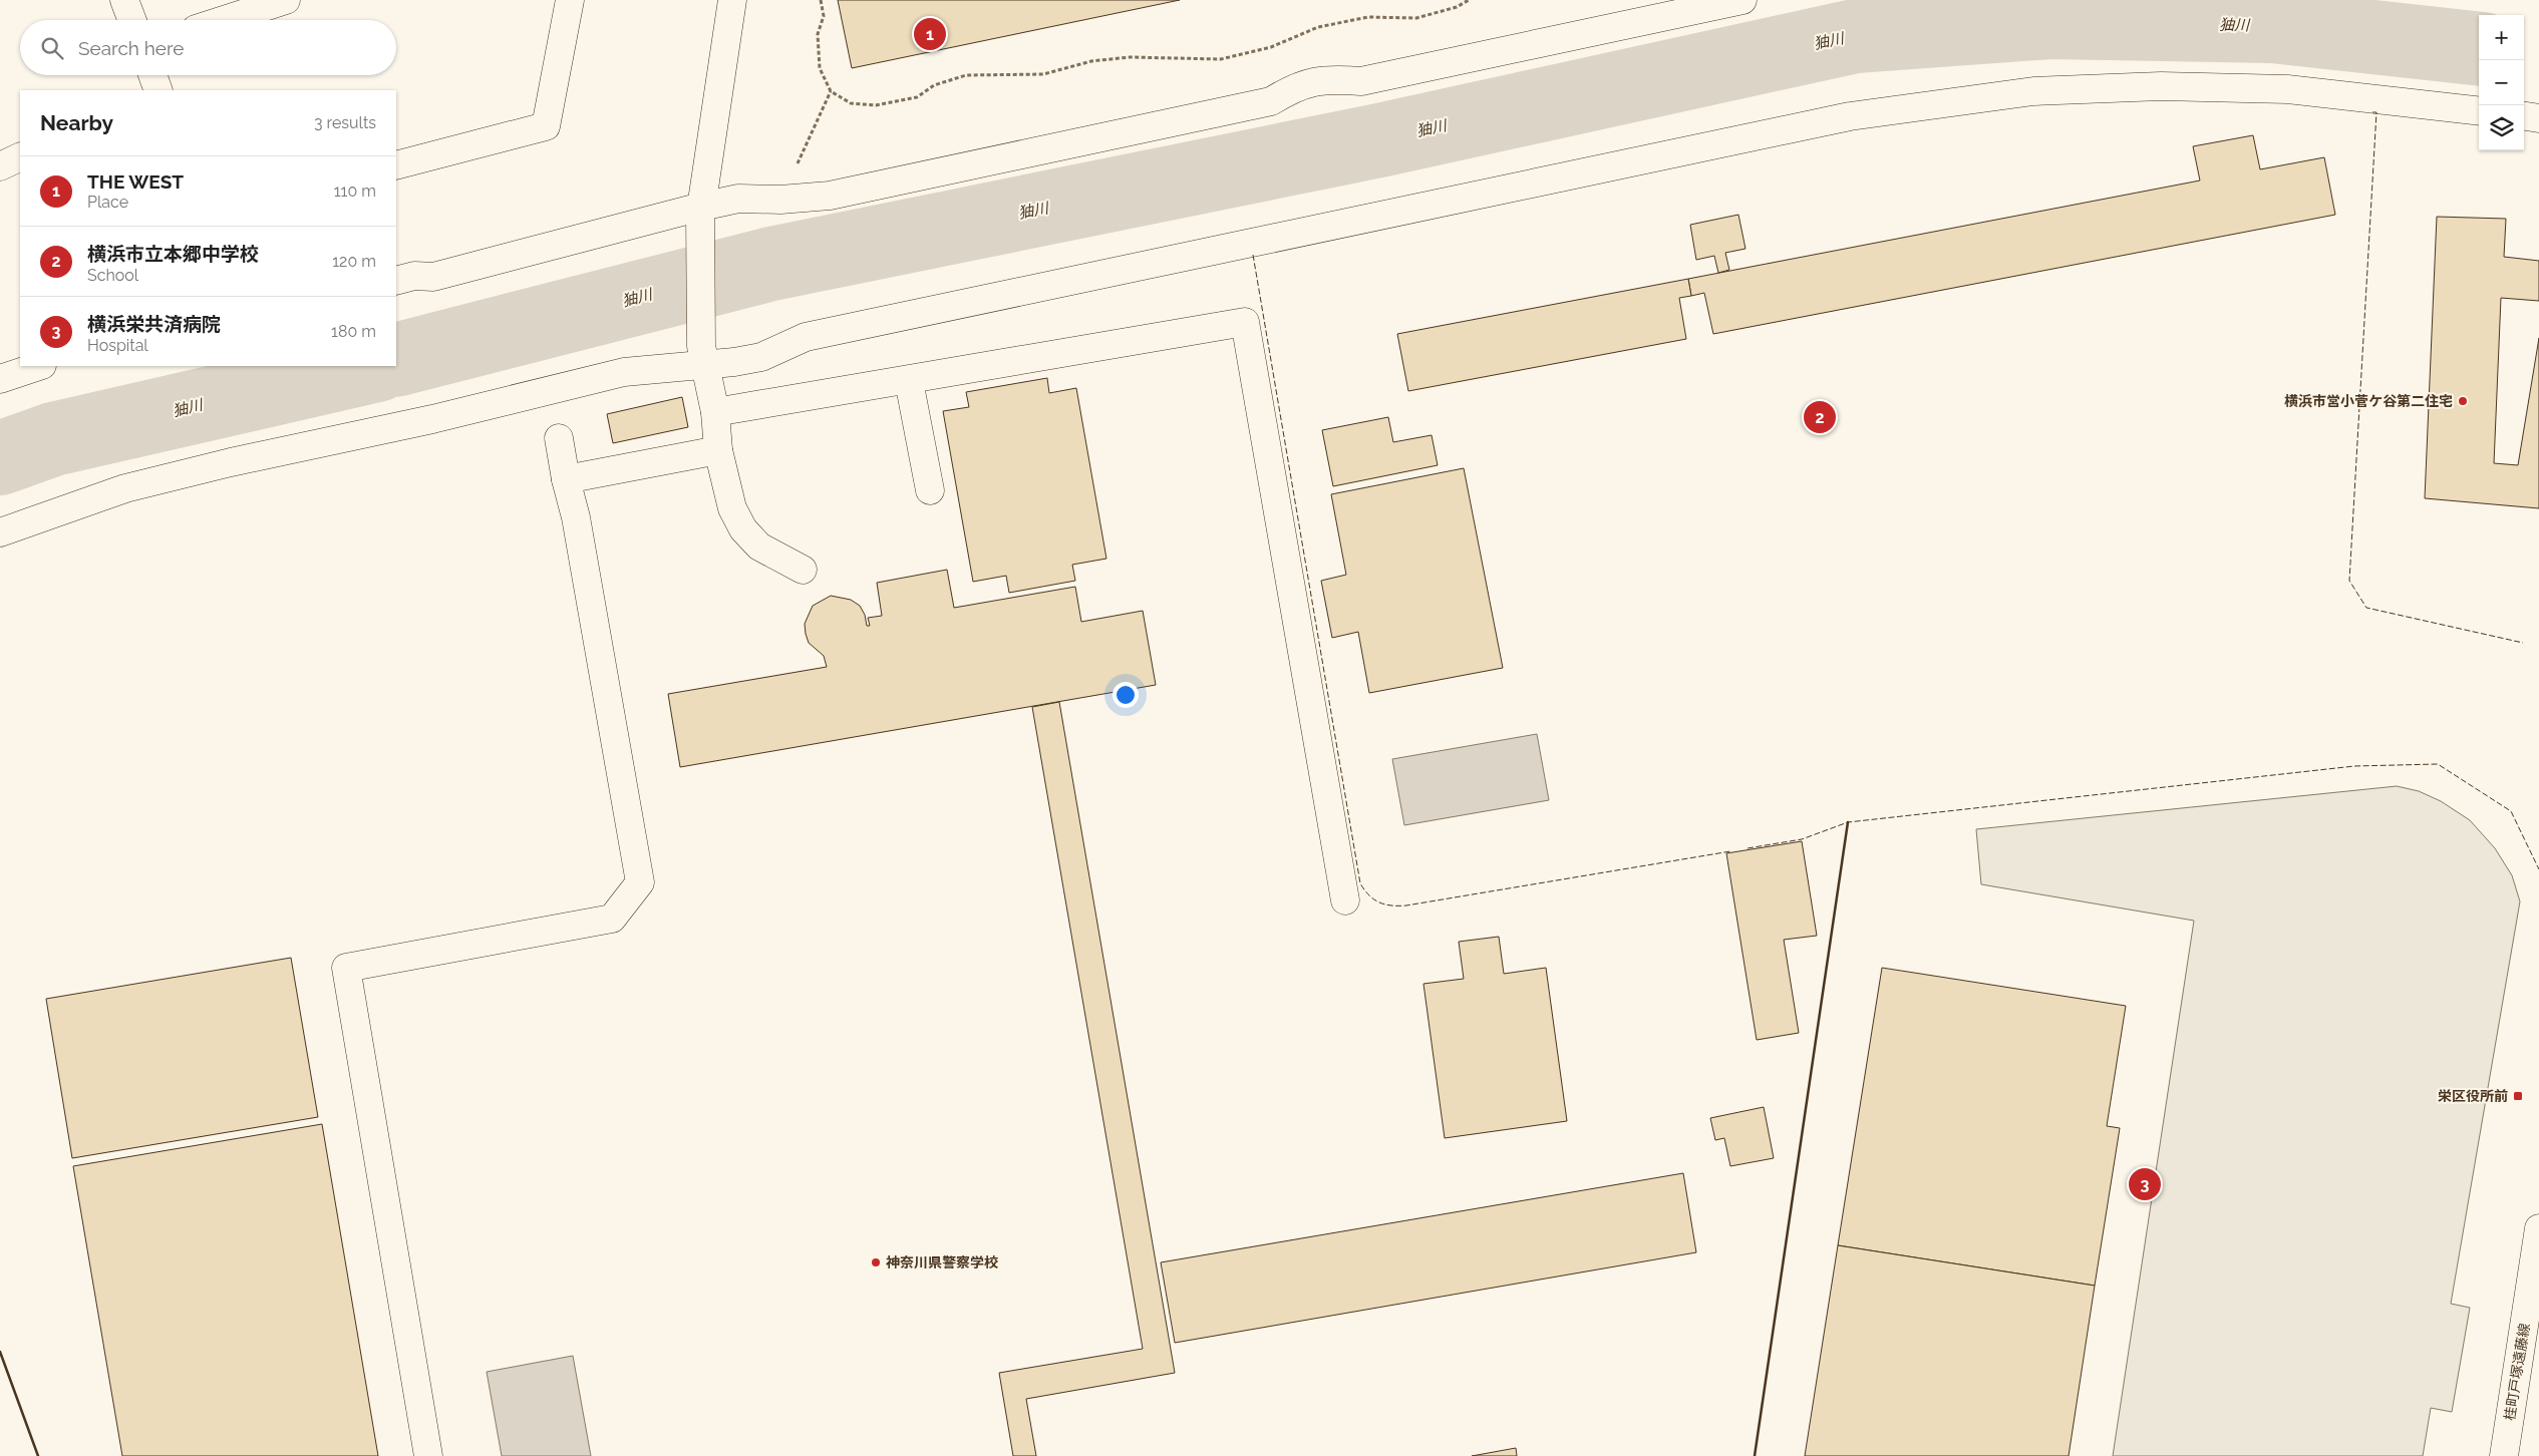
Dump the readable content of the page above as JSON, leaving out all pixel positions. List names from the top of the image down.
{
  "streets": {
    "street": ["桂町戸塚遠藤線"]
  },
  "water": ["㹨川"],
  "places": {
    "other": ["横浜市営小菅ケ谷第二住宅", "神奈川県警察学校"],
    "transit": ["栄区役所前"]
  },
  "page": {
    "map_buttons": ["+", "−"],
    "pins": ["1", "2", "3"],
    "search": "Search here",
    "heading": ["Nearby", "3 results"],
    "list": [
      {
        "mark": "1",
        "name": "THE WEST",
        "note": "Place",
        "value": "110 m"
      },
      {
        "mark": "2",
        "name": "横浜市立本郷中学校",
        "note": "School",
        "value": "120 m"
      },
      {
        "mark": "3",
        "name": "横浜栄共済病院",
        "note": "Hospital",
        "value": "180 m"
      }
    ]
  }
}
